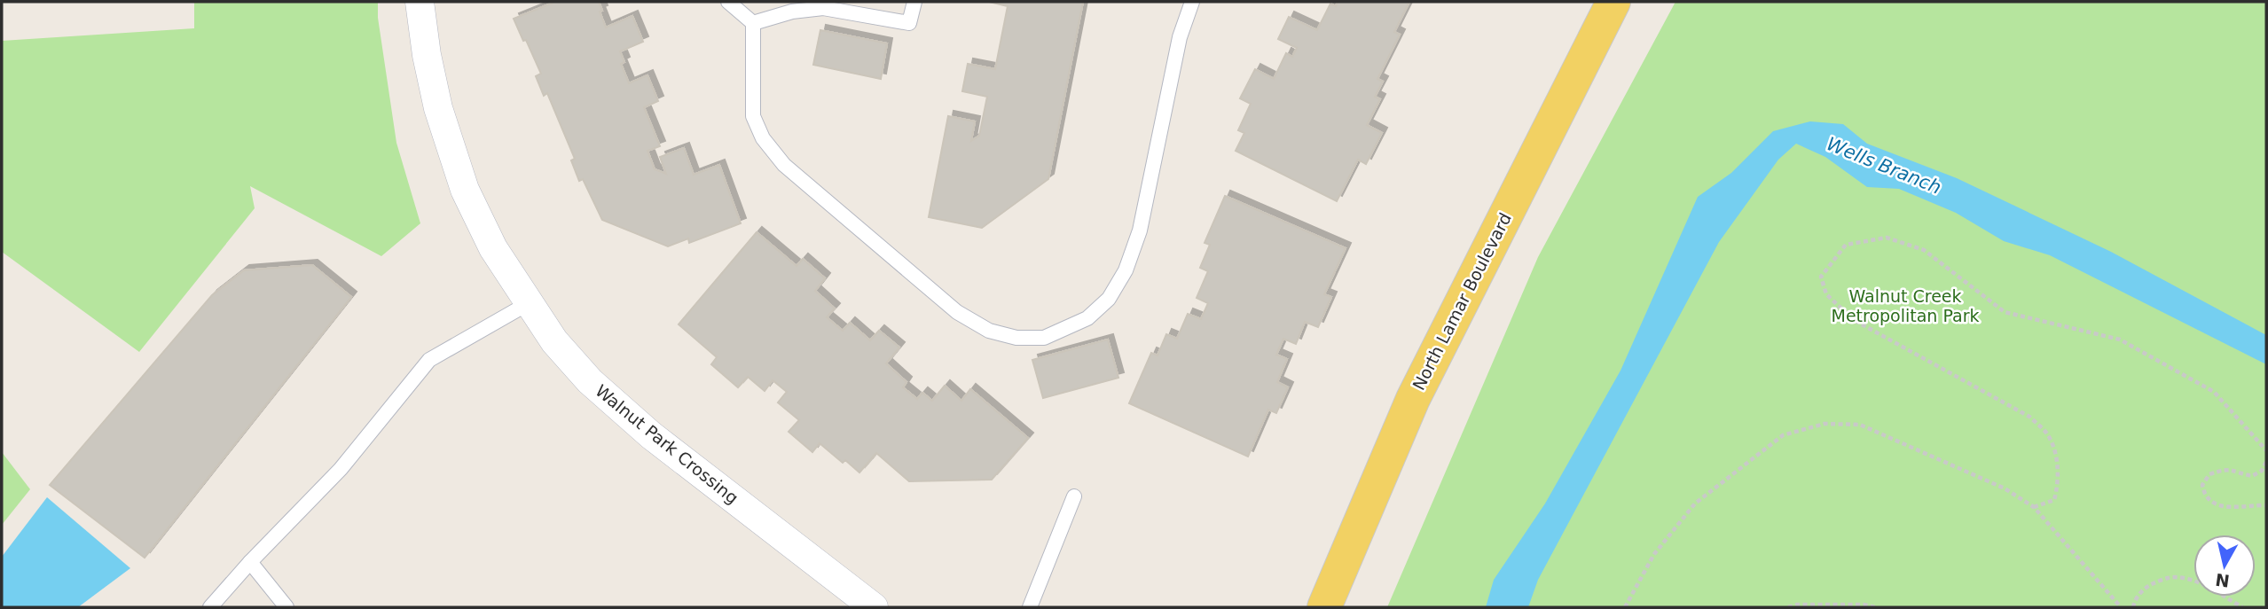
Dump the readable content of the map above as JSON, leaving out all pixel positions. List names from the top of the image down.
{
  "streets": {
    "main road": ["North Lamar Boulevard"],
    "street": ["Walnut Park Crossing"]
  },
  "water": ["Wells Branch"],
  "parks": ["Walnut Creek Metropolitan Park"],
  "north": "bottom"
}
